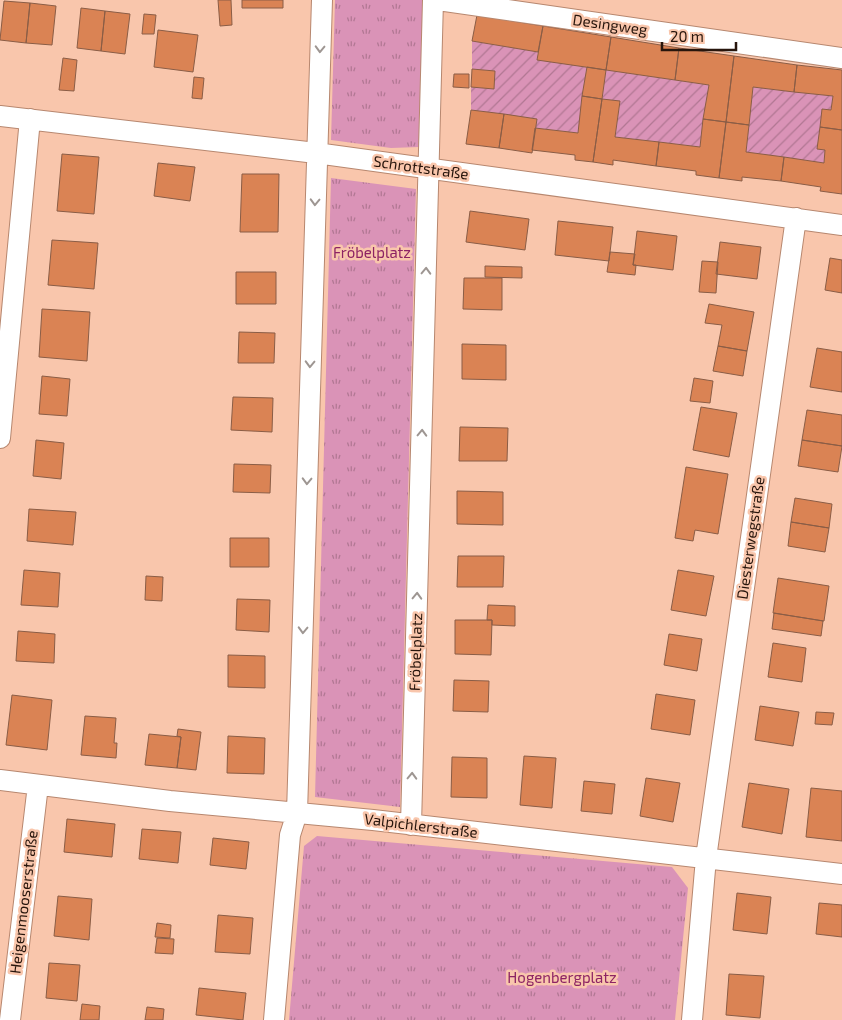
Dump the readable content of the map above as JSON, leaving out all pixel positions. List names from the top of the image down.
{
  "streets": {
    "street": [
      "Desingweg",
      "Schrottstraße",
      "Diesterwegstraße",
      "Fröbelplatz",
      "Valpichlerstraße",
      "Heigenmooserstraße"
    ]
  },
  "crossings": [
    ["Schrottstraße", "Diesterwegstraße"],
    ["Schrottstraße", "Fröbelplatz"],
    ["Diesterwegstraße", "Valpichlerstraße"],
    ["Fröbelplatz", "Valpichlerstraße"],
    ["Valpichlerstraße", "Heigenmooserstraße"]
  ],
  "parks": ["Fröbelplatz", "Hogenbergplatz"],
  "scale_bar": "20 m"
}
